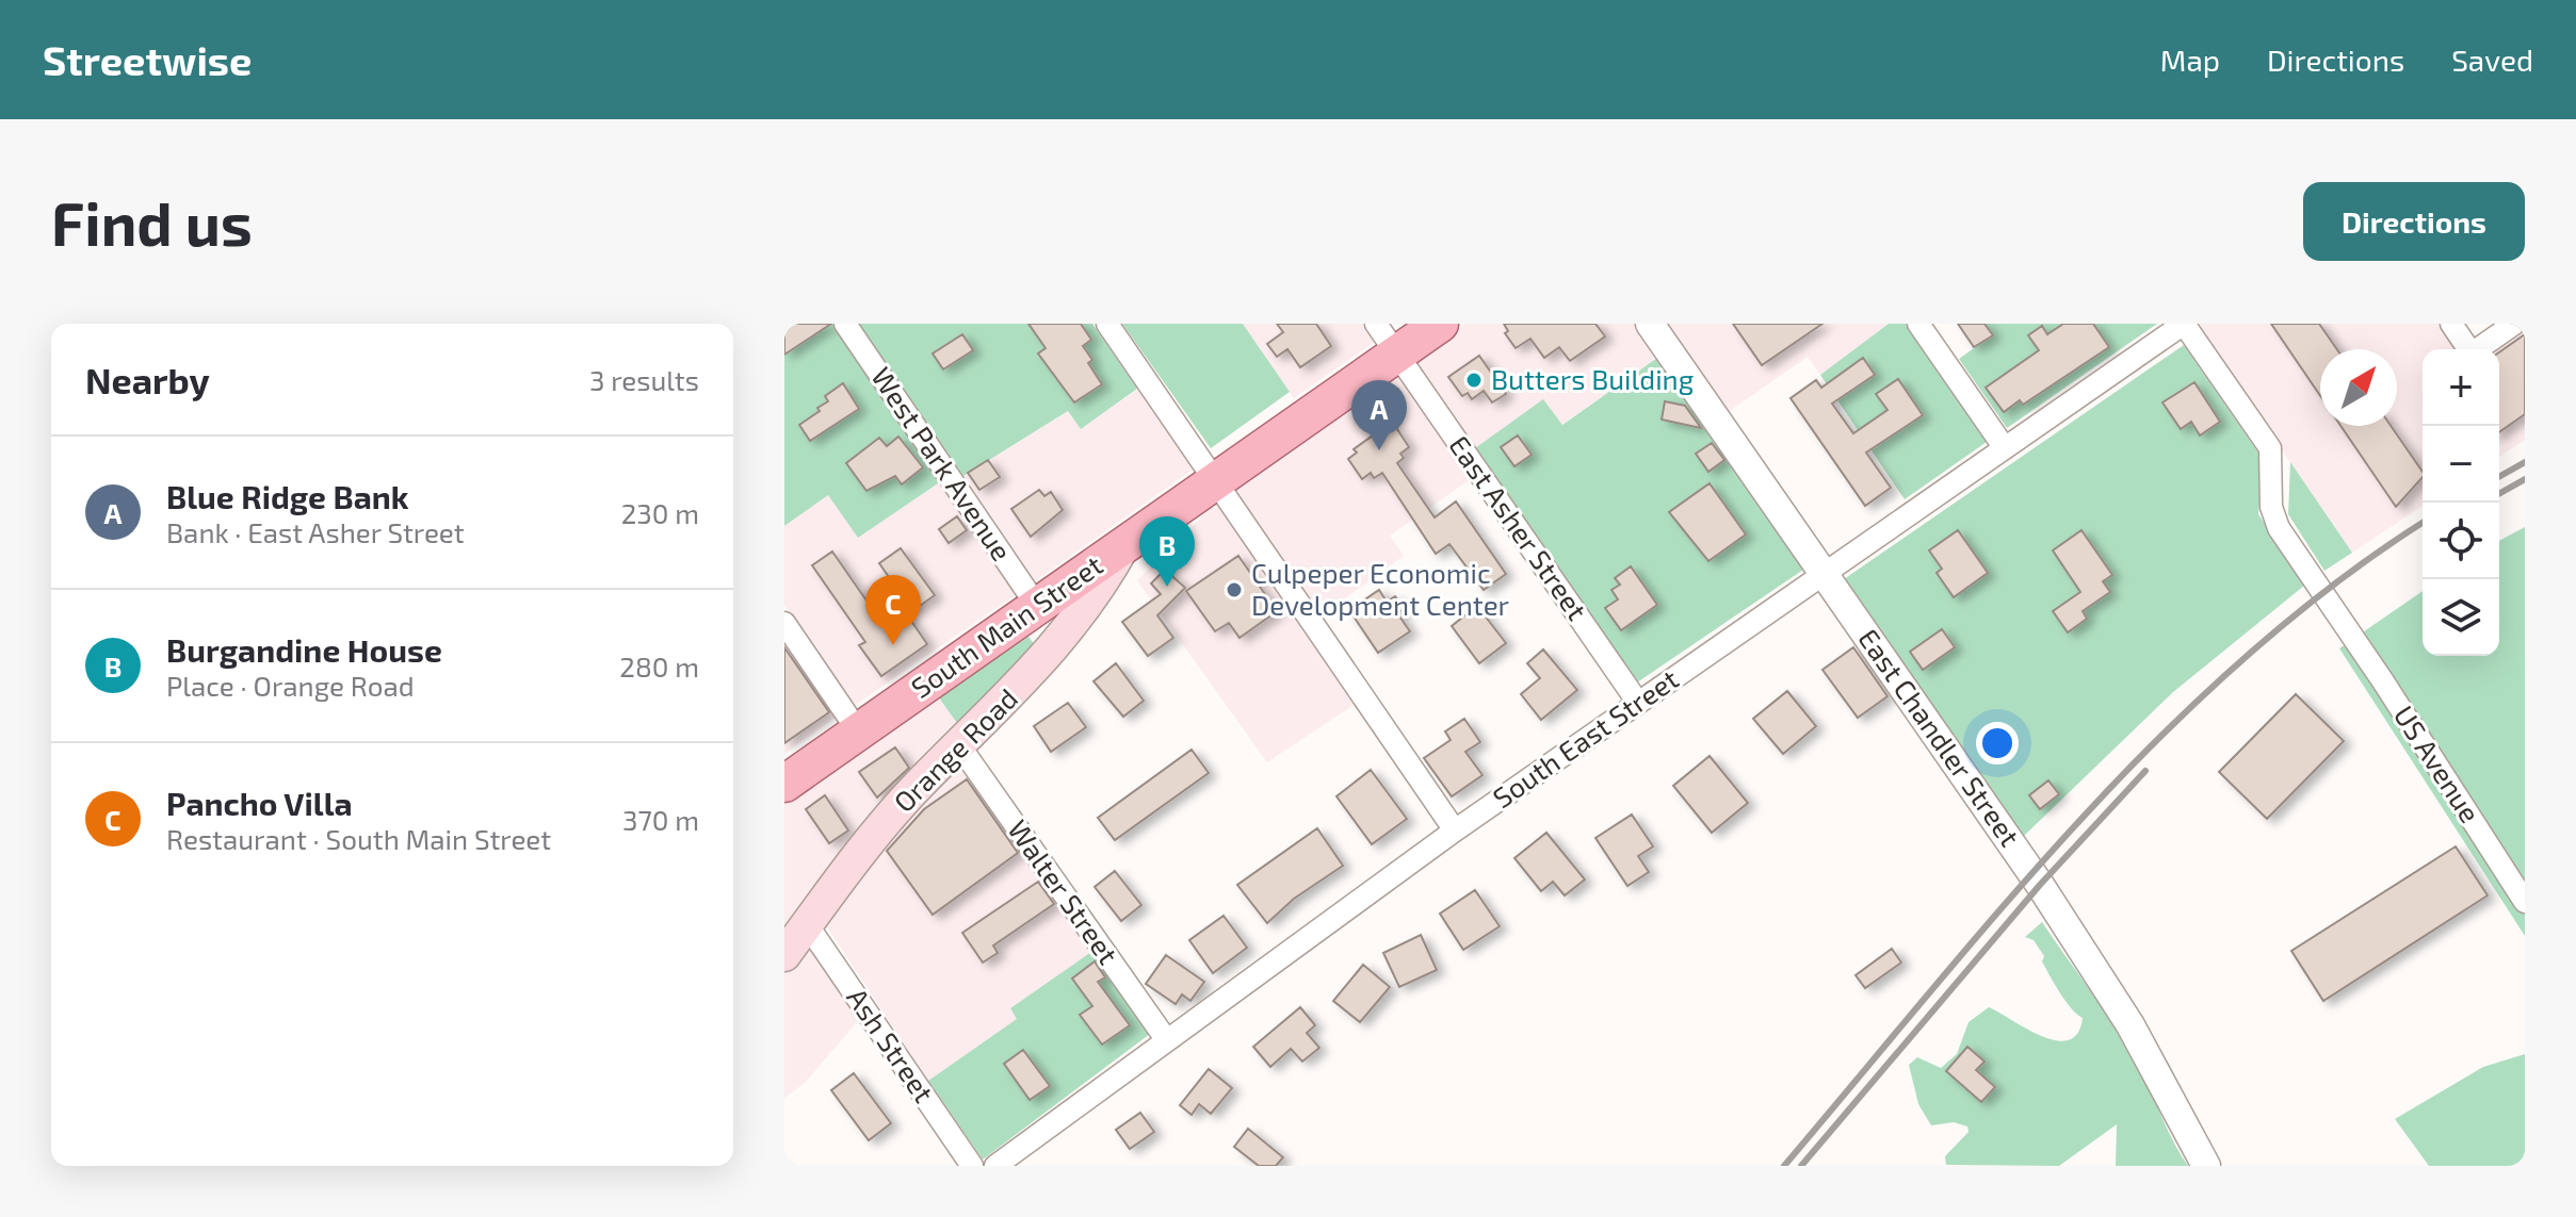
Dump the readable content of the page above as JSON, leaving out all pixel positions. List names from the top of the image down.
{
  "streets": {
    "main road": ["South Main Street", "Orange Road"],
    "street": [
      "West Park Avenue",
      "East Asher Street",
      "East Chandler Street",
      "South East Street",
      "US Avenue",
      "Walter Street",
      "Ash Street"
    ]
  },
  "crossings": [
    ["West Park Avenue", "South Main Street"],
    ["East Asher Street", "South Main Street"],
    ["East Asher Street", "South East Street"],
    ["South Main Street", "Orange Road"],
    ["East Chandler Street", "South East Street"],
    ["South East Street", "US Avenue"],
    ["South East Street", "Walter Street"],
    ["Orange Road", "Walter Street"],
    ["Orange Road", "Ash Street"]
  ],
  "places": ["Butters Building", "Culpeper Economic Development Center"],
  "north": "top right",
  "page": {
    "header": "Streetwise",
    "nav": ["Map", "Directions", "Saved"],
    "buttons": "Directions",
    "title": "Find us",
    "heading": ["Nearby", "3 results"],
    "map_buttons": ["+", "−"],
    "pins": ["A", "B", "C"],
    "list": [
      {
        "mark": "A",
        "name": "Blue Ridge Bank",
        "note": "Bank · East Asher Street",
        "value": "230 m"
      },
      {
        "mark": "B",
        "name": "Burgandine House",
        "note": "Place · Orange Road",
        "value": "280 m"
      },
      {
        "mark": "C",
        "name": "Pancho Villa",
        "note": "Restaurant · South Main Street",
        "value": "370 m"
      }
    ]
  }
}
